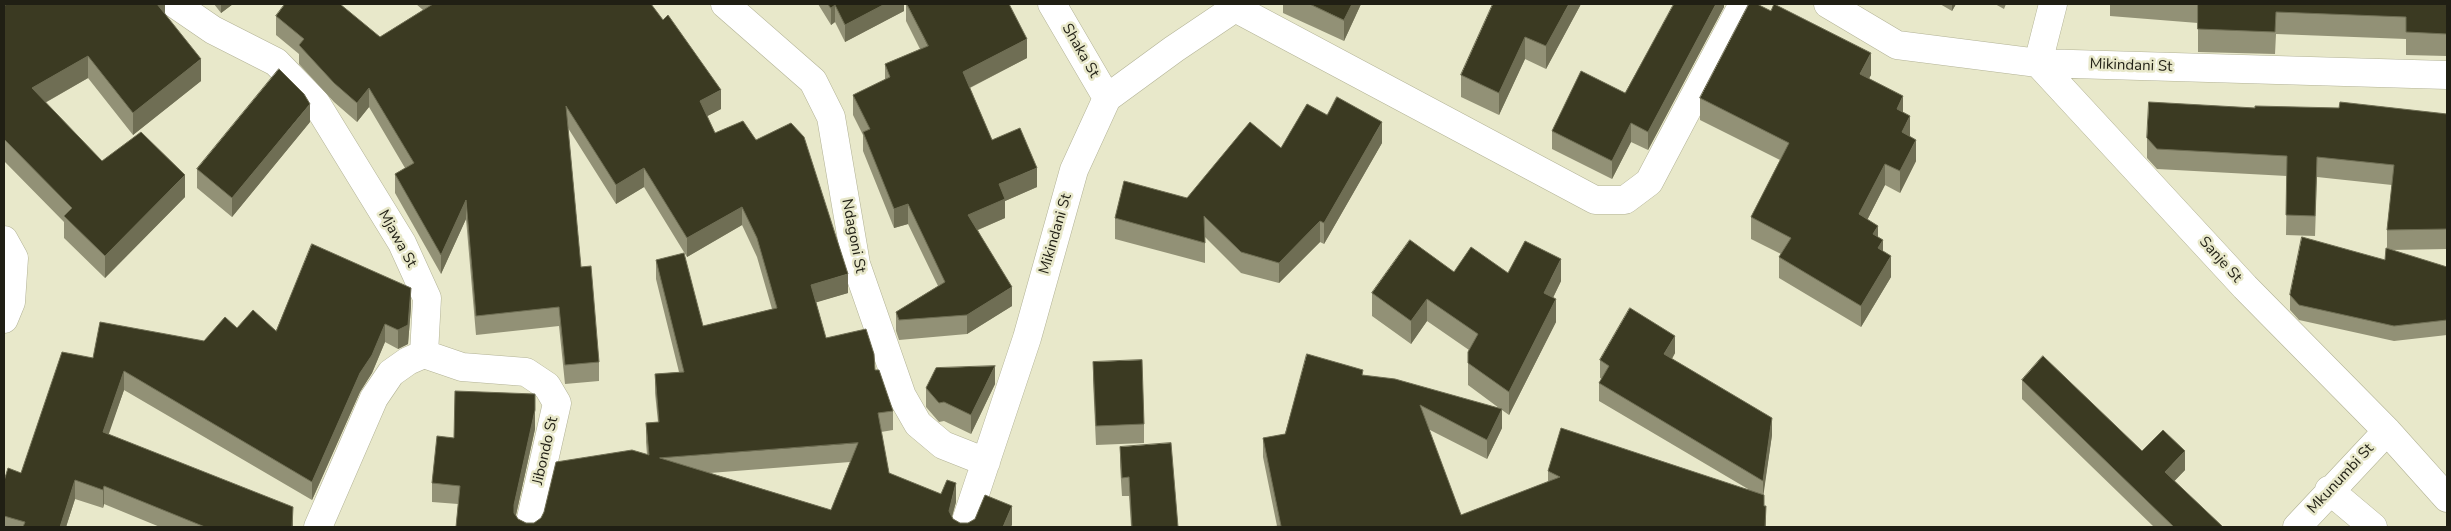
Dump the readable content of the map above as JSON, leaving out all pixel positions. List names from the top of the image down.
{
  "streets": {
    "street": [
      "Shaka St",
      "Mikindani St",
      "Ndagoni St",
      "Mjawa St",
      "Sanje St",
      "Jibondo St",
      "Mkunumbi St"
    ]
  },
  "crossings": [
    ["Shaka St", "Mikindani St"],
    ["Mikindani St", "Ndagoni St"],
    ["Mikindani St", "Sanje St"],
    ["Mjawa St", "Jibondo St"],
    ["Sanje St", "Mkunumbi St"]
  ]
}
